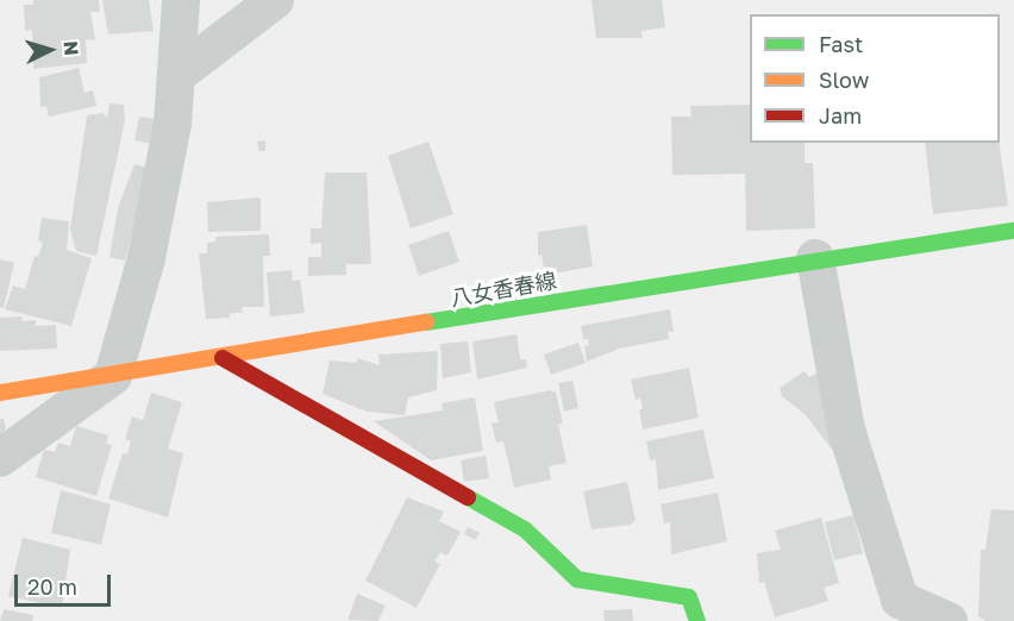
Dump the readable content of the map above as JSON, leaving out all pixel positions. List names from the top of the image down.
{
  "streets": {
    "main road": ["八女香春線"]
  },
  "legend": ["Fast", "Slow", "Jam"],
  "scale_bar": "20 m",
  "north": "right"
}
